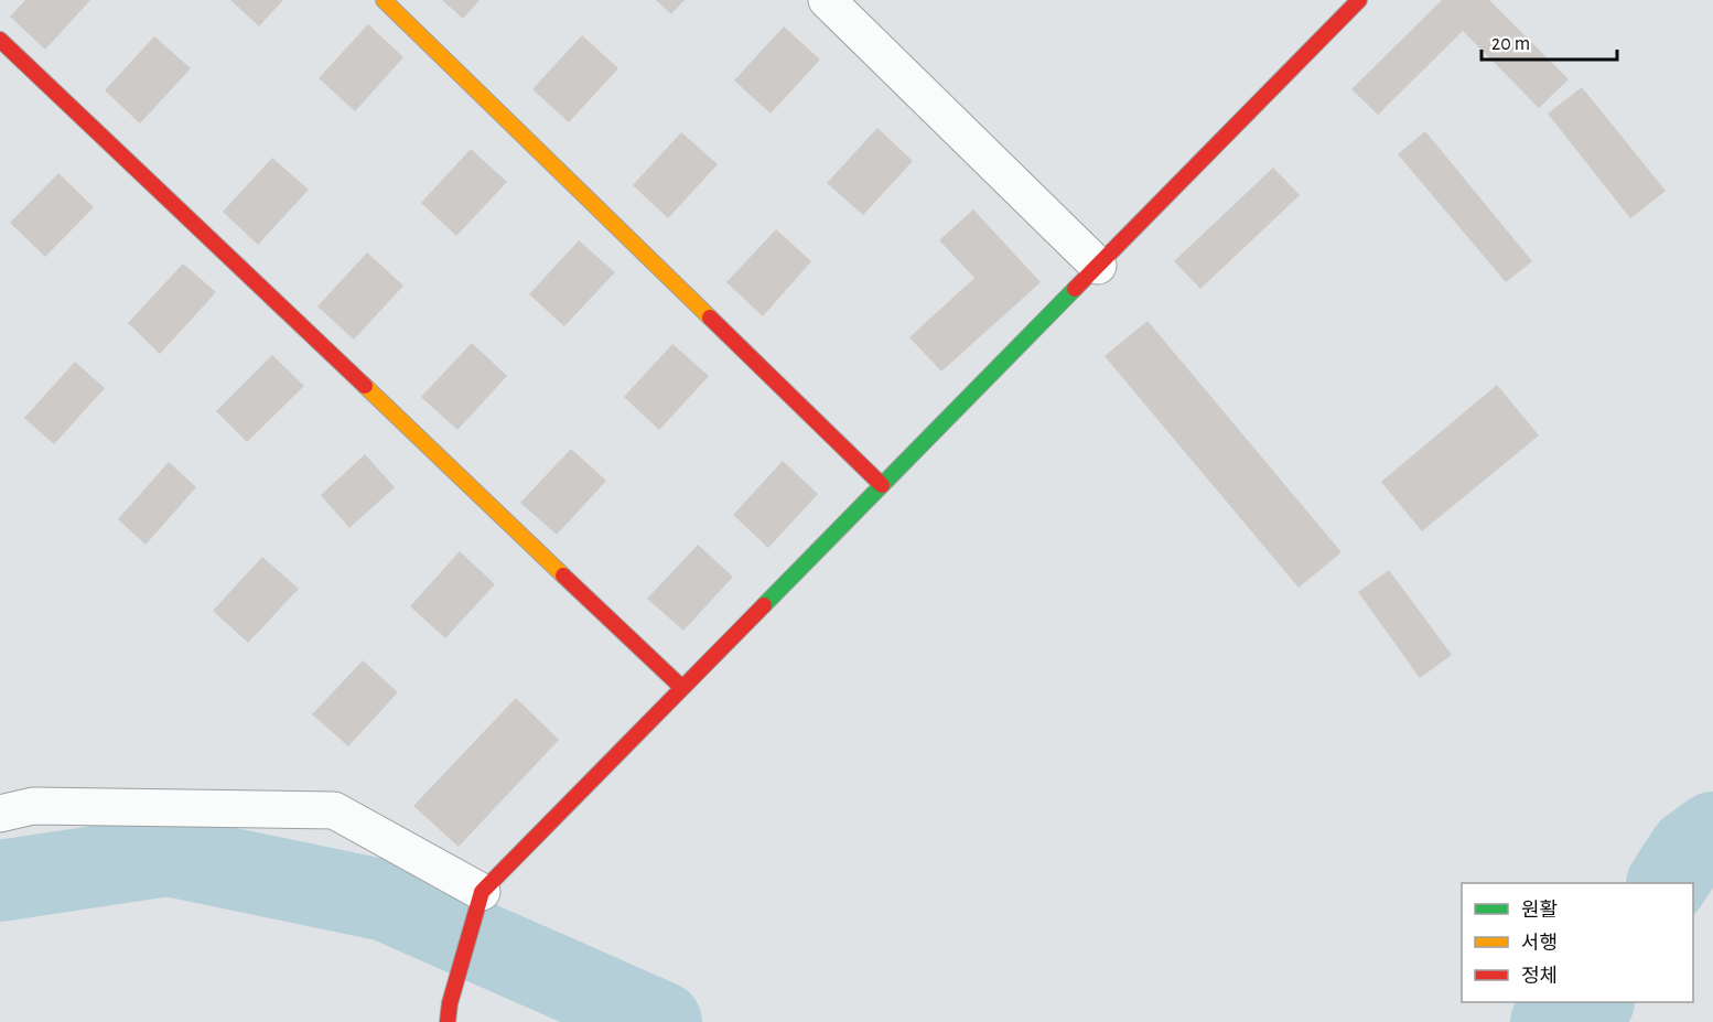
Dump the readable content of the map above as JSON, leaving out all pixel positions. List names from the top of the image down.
{
  "legend": ["원활", "서행", "정체"],
  "scale_bar": "20 m"
}
